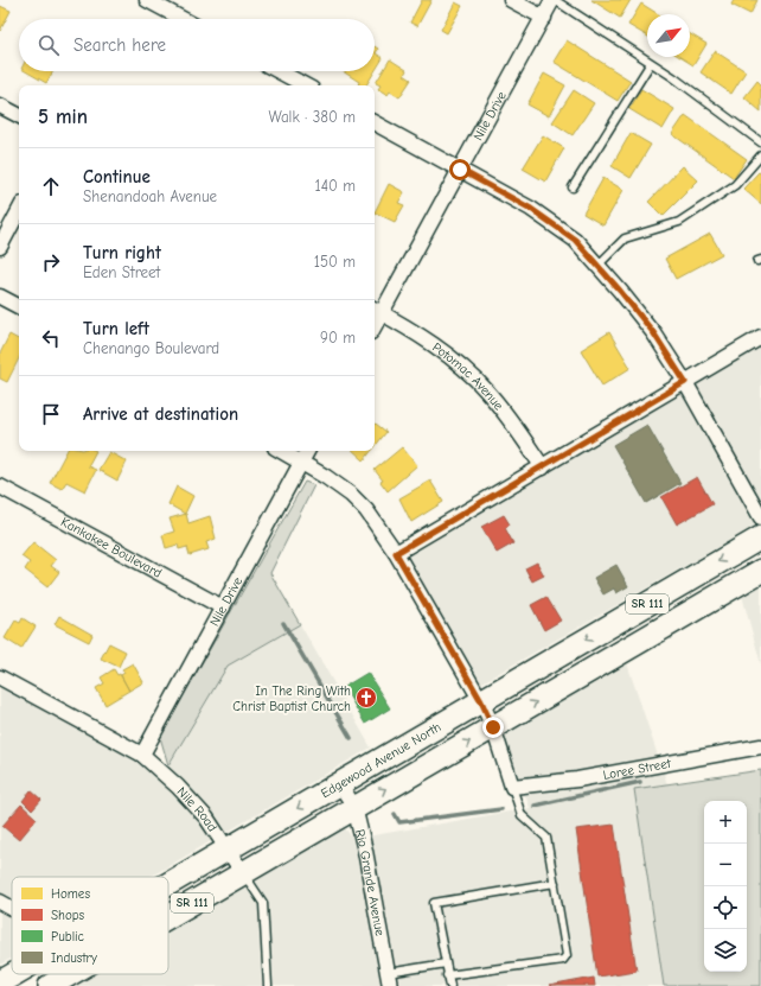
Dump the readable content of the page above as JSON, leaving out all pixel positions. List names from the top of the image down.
{
  "streets": {
    "main road": ["SR 111", "Edgewood Avenue North"],
    "street": [
      "Nile Drive",
      "Potomac Avenue",
      "Kankakee Boulevard",
      "Loree Street",
      "Nile Road",
      "Rio Grande Avenue"
    ]
  },
  "crossings": [
    ["Nile Drive", "Potomac Avenue"],
    ["Nile Drive", "Kankakee Boulevard"],
    ["Nile Drive", "Nile Road"],
    ["SR 111", "Nile Road"],
    ["SR 111", "Rio Grande Avenue"],
    ["Edgewood Avenue North", "Nile Road"],
    ["Edgewood Avenue North", "Rio Grande Avenue"]
  ],
  "places": {
    "church": ["In The Ring With Christ Baptist Church"]
  },
  "legend": [
    "Homes",
    "Shops",
    "Public",
    "Industry"
  ],
  "north": "top right",
  "page": {
    "search": "Search here",
    "heading": ["5 min", "Walk · 380 m"],
    "list": [
      ["Continue", "Shenandoah Avenue", "140 m"],
      ["Turn right", "Eden Street", "150 m"],
      ["Turn left", "Chenango Boulevard", "90 m"],
      "Arrive at destination"
    ],
    "map_buttons": ["+", "−"]
  }
}
